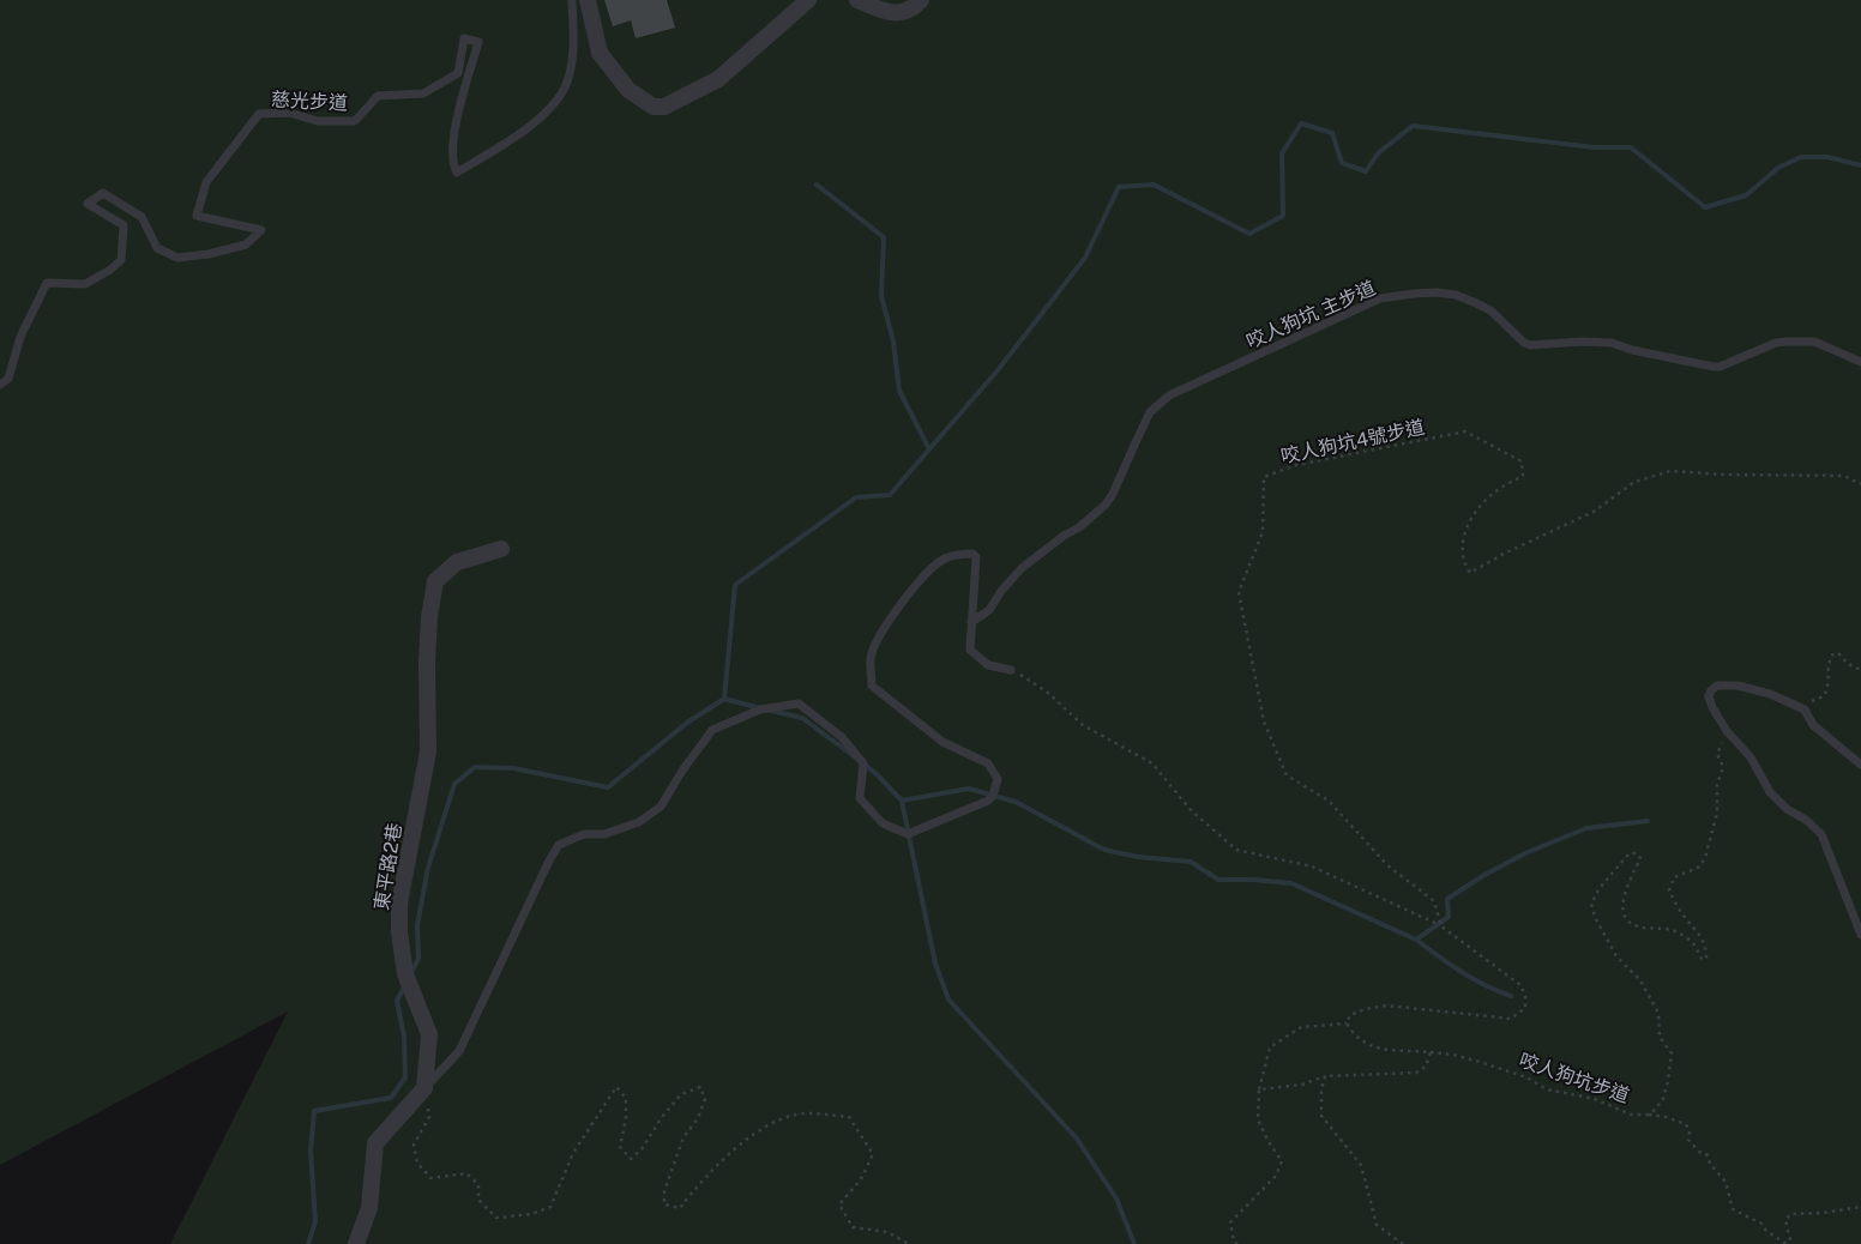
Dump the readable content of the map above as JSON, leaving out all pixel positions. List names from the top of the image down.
{
  "streets": {
    "street": ["東平路2巷"],
    "lane": ["慈光步道", "咬人狗坑 主步道"],
    "path": ["咬人狗坑4號步道", "咬人狗坑步道"]
  }
}
